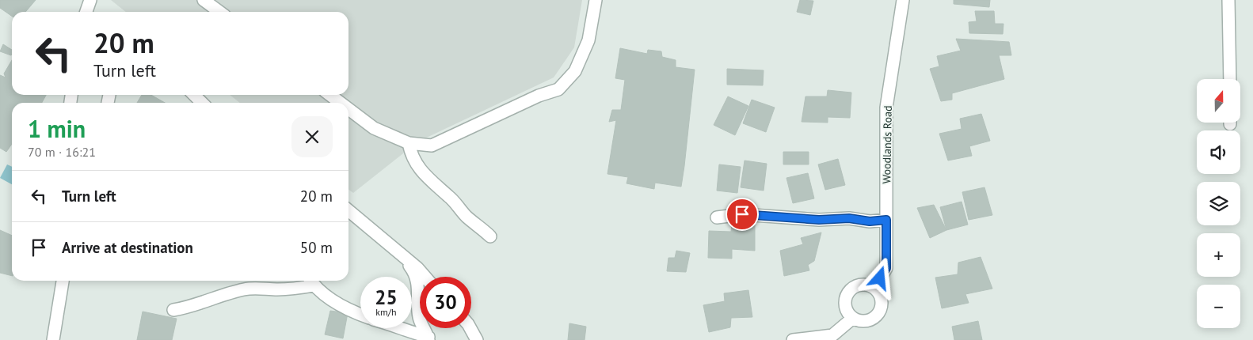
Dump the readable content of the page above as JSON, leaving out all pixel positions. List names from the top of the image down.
{
  "streets": {
    "street": ["Woodlands Road"]
  },
  "north": "top",
  "page": {
    "turn": ["20 m", "Turn left"],
    "map_buttons": ["+", "−"],
    "heading": ["1 min", "70 m · 16:21"],
    "list": [
      {
        "name": "Turn left",
        "value": "20 m"
      },
      {
        "name": "Arrive at destination",
        "value": "50 m"
      }
    ],
    "speed": "25 km/h",
    "limit": "30"
  }
}
